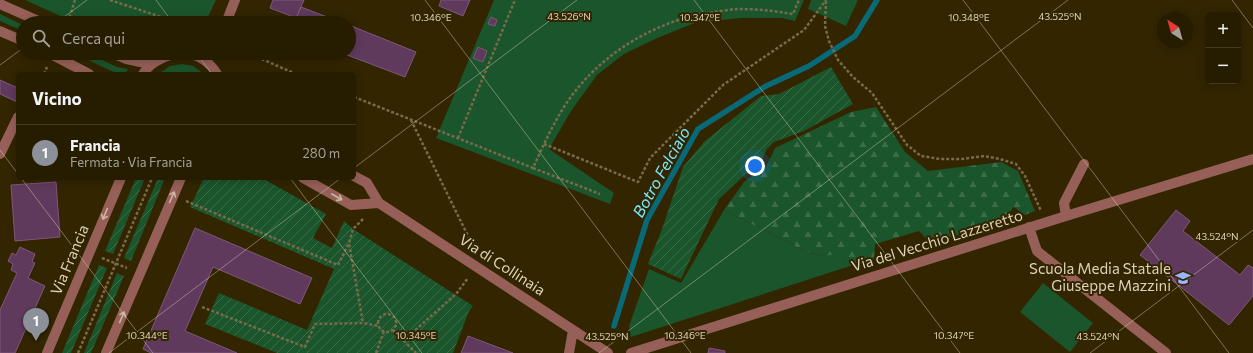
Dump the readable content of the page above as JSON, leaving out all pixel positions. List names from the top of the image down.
{
  "streets": {
    "street": ["Via del Vecchio Lazzeretto", "Via Francia", "Via di Collinaia"]
  },
  "water": ["Botro Felciaio"],
  "places": {
    "school or university": ["Scuola Media Statale Giuseppe Mazzini"]
  },
  "north": "top left",
  "page": {
    "map_buttons": ["+", "−"],
    "search": "Cerca qui",
    "heading": "Vicino",
    "list": [
      {
        "mark": "1",
        "name": "Francia",
        "note": "Fermata · Via Francia",
        "value": "280 m"
      }
    ],
    "pins": "1"
  },
  "coordinates": [
    "43.526°N",
    "43.525°N",
    "10.346°E",
    "10.347°E",
    "10.348°E",
    "43.524°N",
    "10.344°E",
    "10.345°E"
  ]
}
